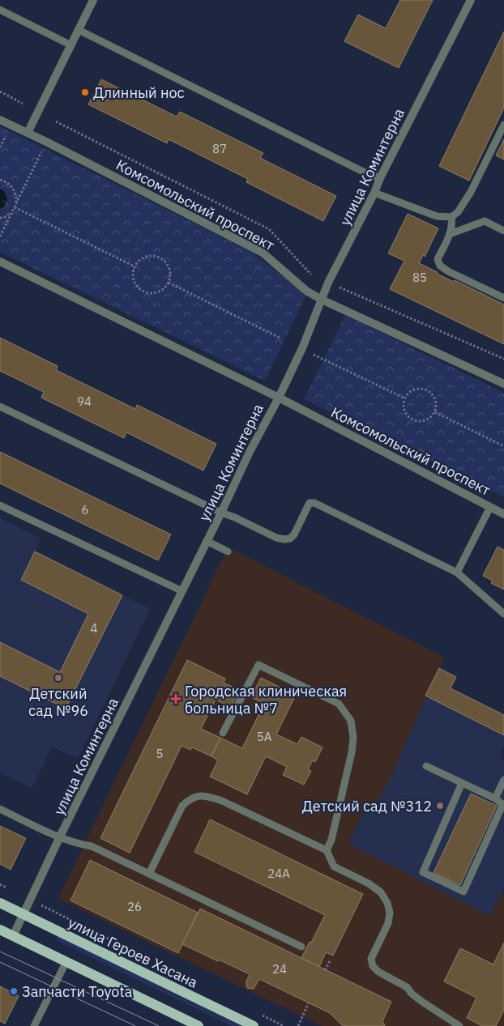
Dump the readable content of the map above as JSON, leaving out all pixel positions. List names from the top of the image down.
{
  "streets": {
    "main road": ["улица Героев Хасана"],
    "street": ["улица Коминтерна", "Комсомольский проспект"]
  },
  "crossings": [
    ["улица Коминтерна", "Комсомольский проспект"],
    ["улица Коминтерна", "улица Героев Хасана"]
  ],
  "places": {
    "other": [
      "Длинный нос",
      "Детский сад №96",
      "Детский сад №312",
      "Запчасти Toyota"
    ],
    "health": ["Городская клиническая больница №7"]
  },
  "house_numbers": [
    "87",
    "85",
    "94",
    "6",
    "4",
    "5А",
    "5",
    "24А",
    "26",
    "24"
  ]
}
